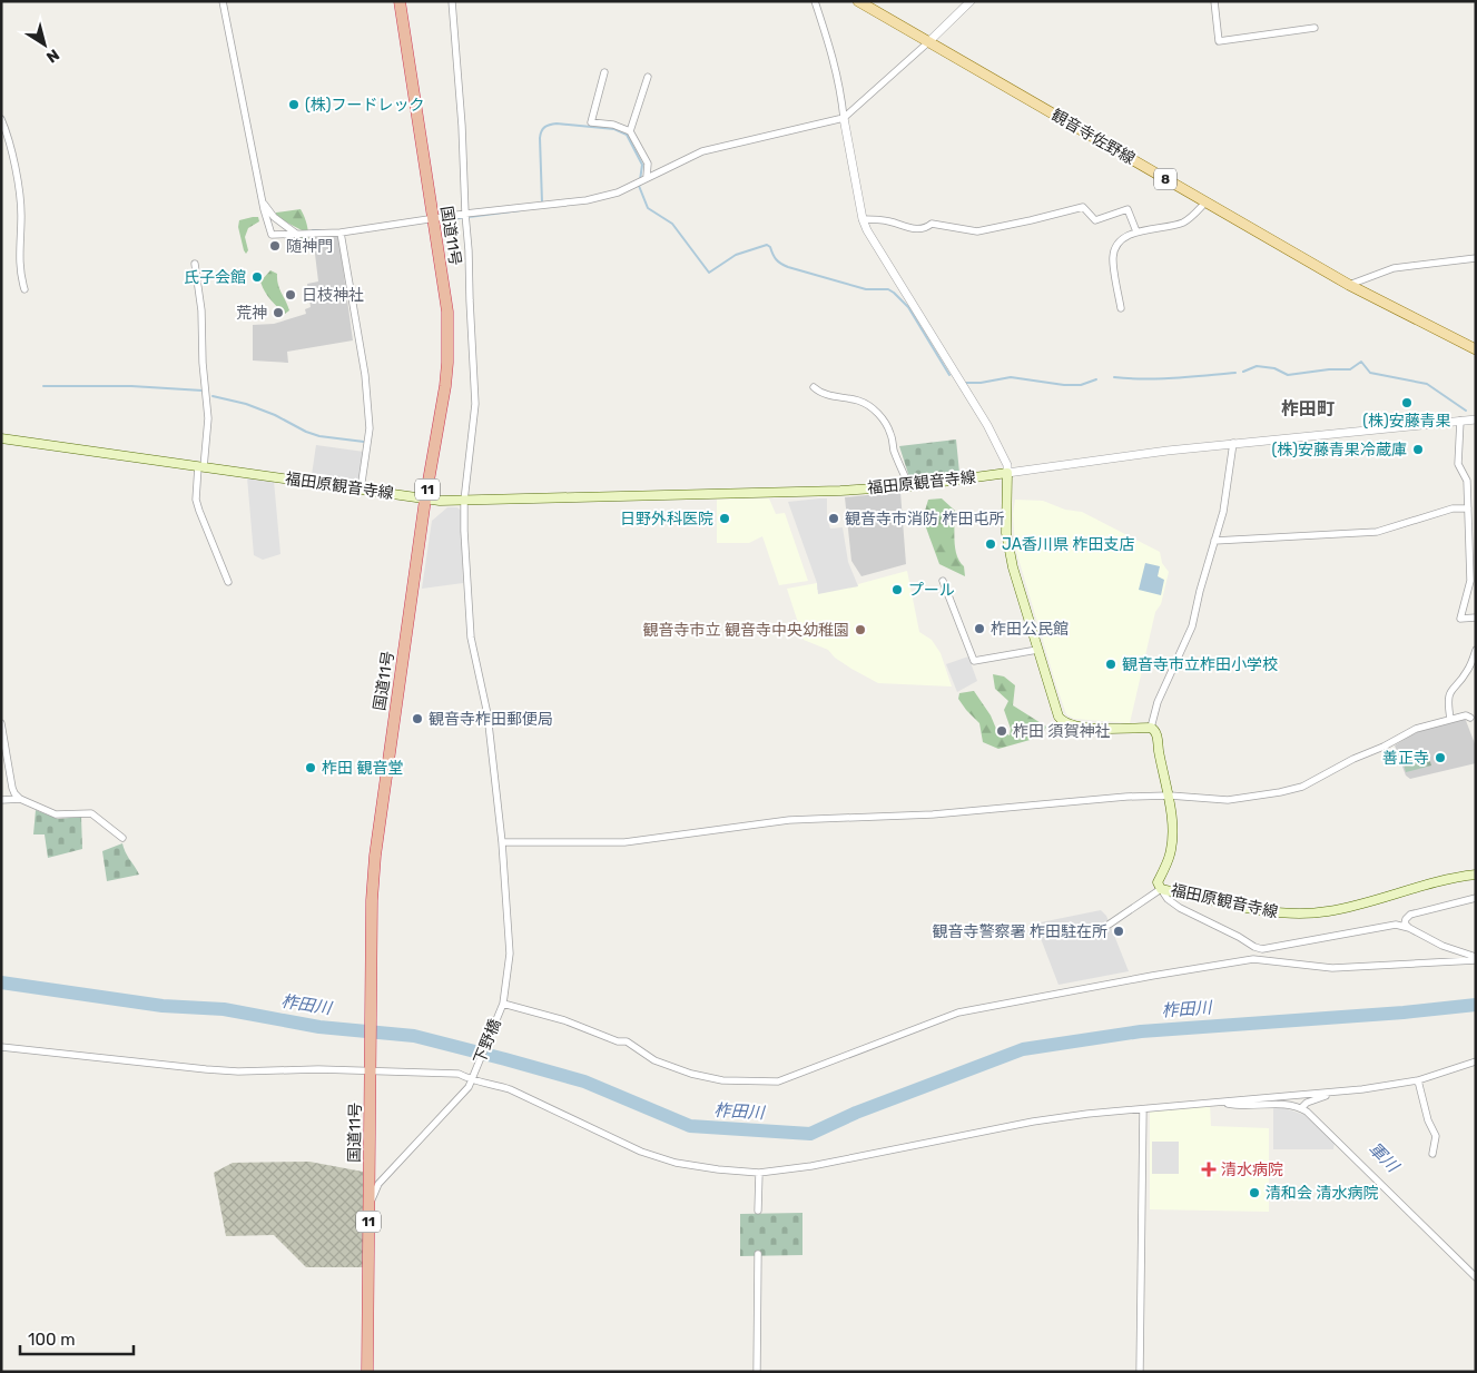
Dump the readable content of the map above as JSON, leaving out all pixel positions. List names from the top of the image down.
{
  "streets": {
    "highway": ["国道11号", "11"],
    "main road": ["観音寺佐野線", "8", "福田原観音寺線"],
    "street": ["下野橋"]
  },
  "crossings": [
    ["国道11号", "福田原観音寺線"],
    ["国道11号", "下野橋"],
    ["福田原観音寺線", "下野橋"]
  ],
  "districts": ["柞田町"],
  "water": ["柞田川", "軍川"],
  "places": {
    "other": [
      "(株)フードレック",
      "随神門",
      "氏子会館",
      "日枝神社",
      "荒神",
      "(株)安藤青果",
      "(株)安藤青果冷蔵庫",
      "日野外科医院",
      "観音寺市消防 柞田屯所",
      "JA香川県 柞田支店",
      "プール",
      "柞田公民館",
      "観音寺市立 観音寺中央幼稚園",
      "観音寺市立柞田小学校",
      "観音寺柞田郵便局",
      "柞田 須賀神社",
      "善正寺",
      "柞田 観音堂",
      "観音寺警察署 柞田駐在所",
      "清和会 清水病院"
    ],
    "health": ["清水病院"]
  },
  "scale_bar": "100 m",
  "north": "bottom right"
}
